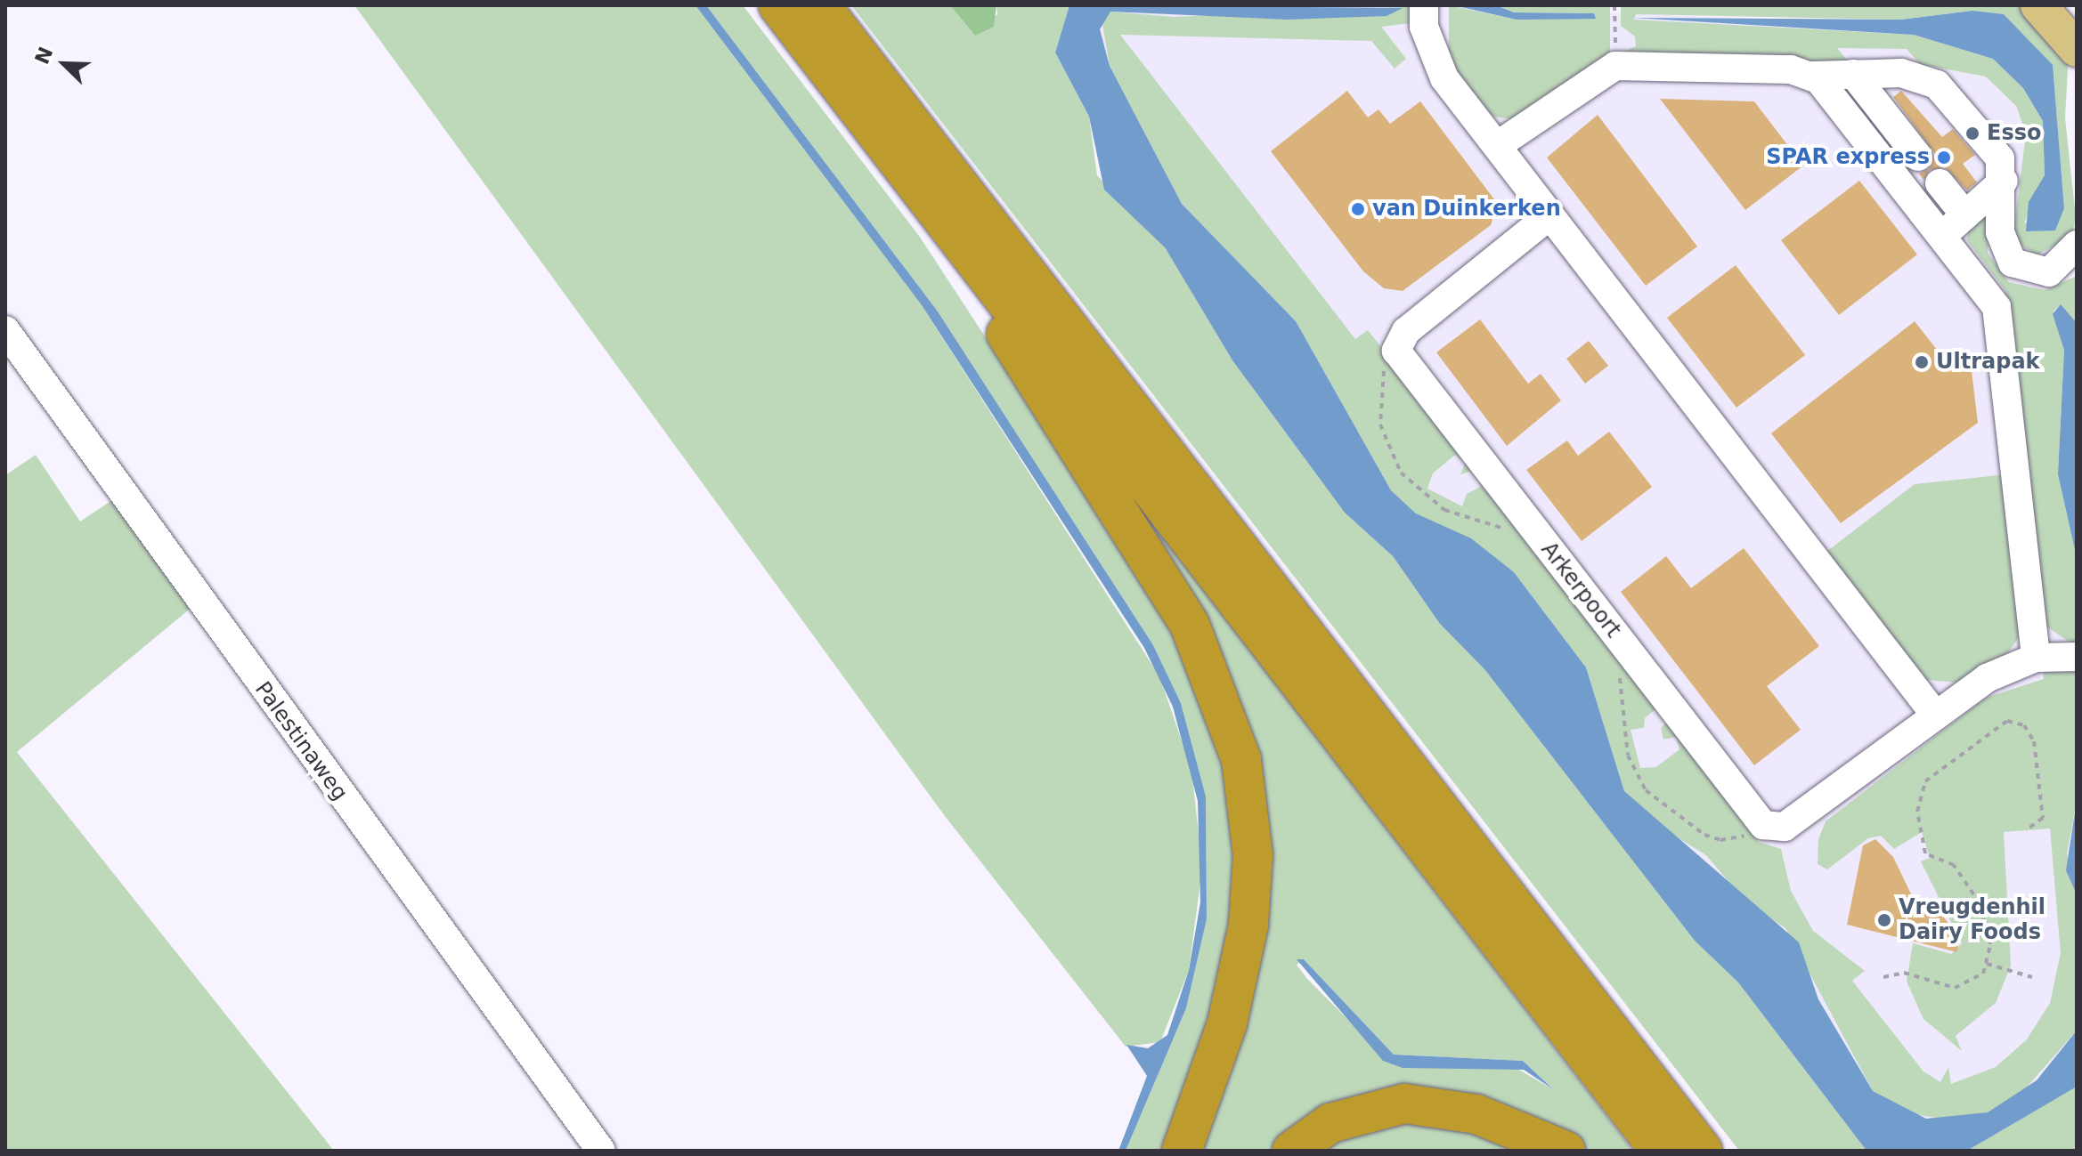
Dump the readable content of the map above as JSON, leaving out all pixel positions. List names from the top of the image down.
{
  "streets": {
    "street": ["Arkerpoort", "Palestinaweg"]
  },
  "places": [
    "Esso",
    "SPAR express",
    "van Duinkerken",
    "Ultrapak",
    "Vreugdenhil Dairy Foods"
  ],
  "north": "top left"
}
